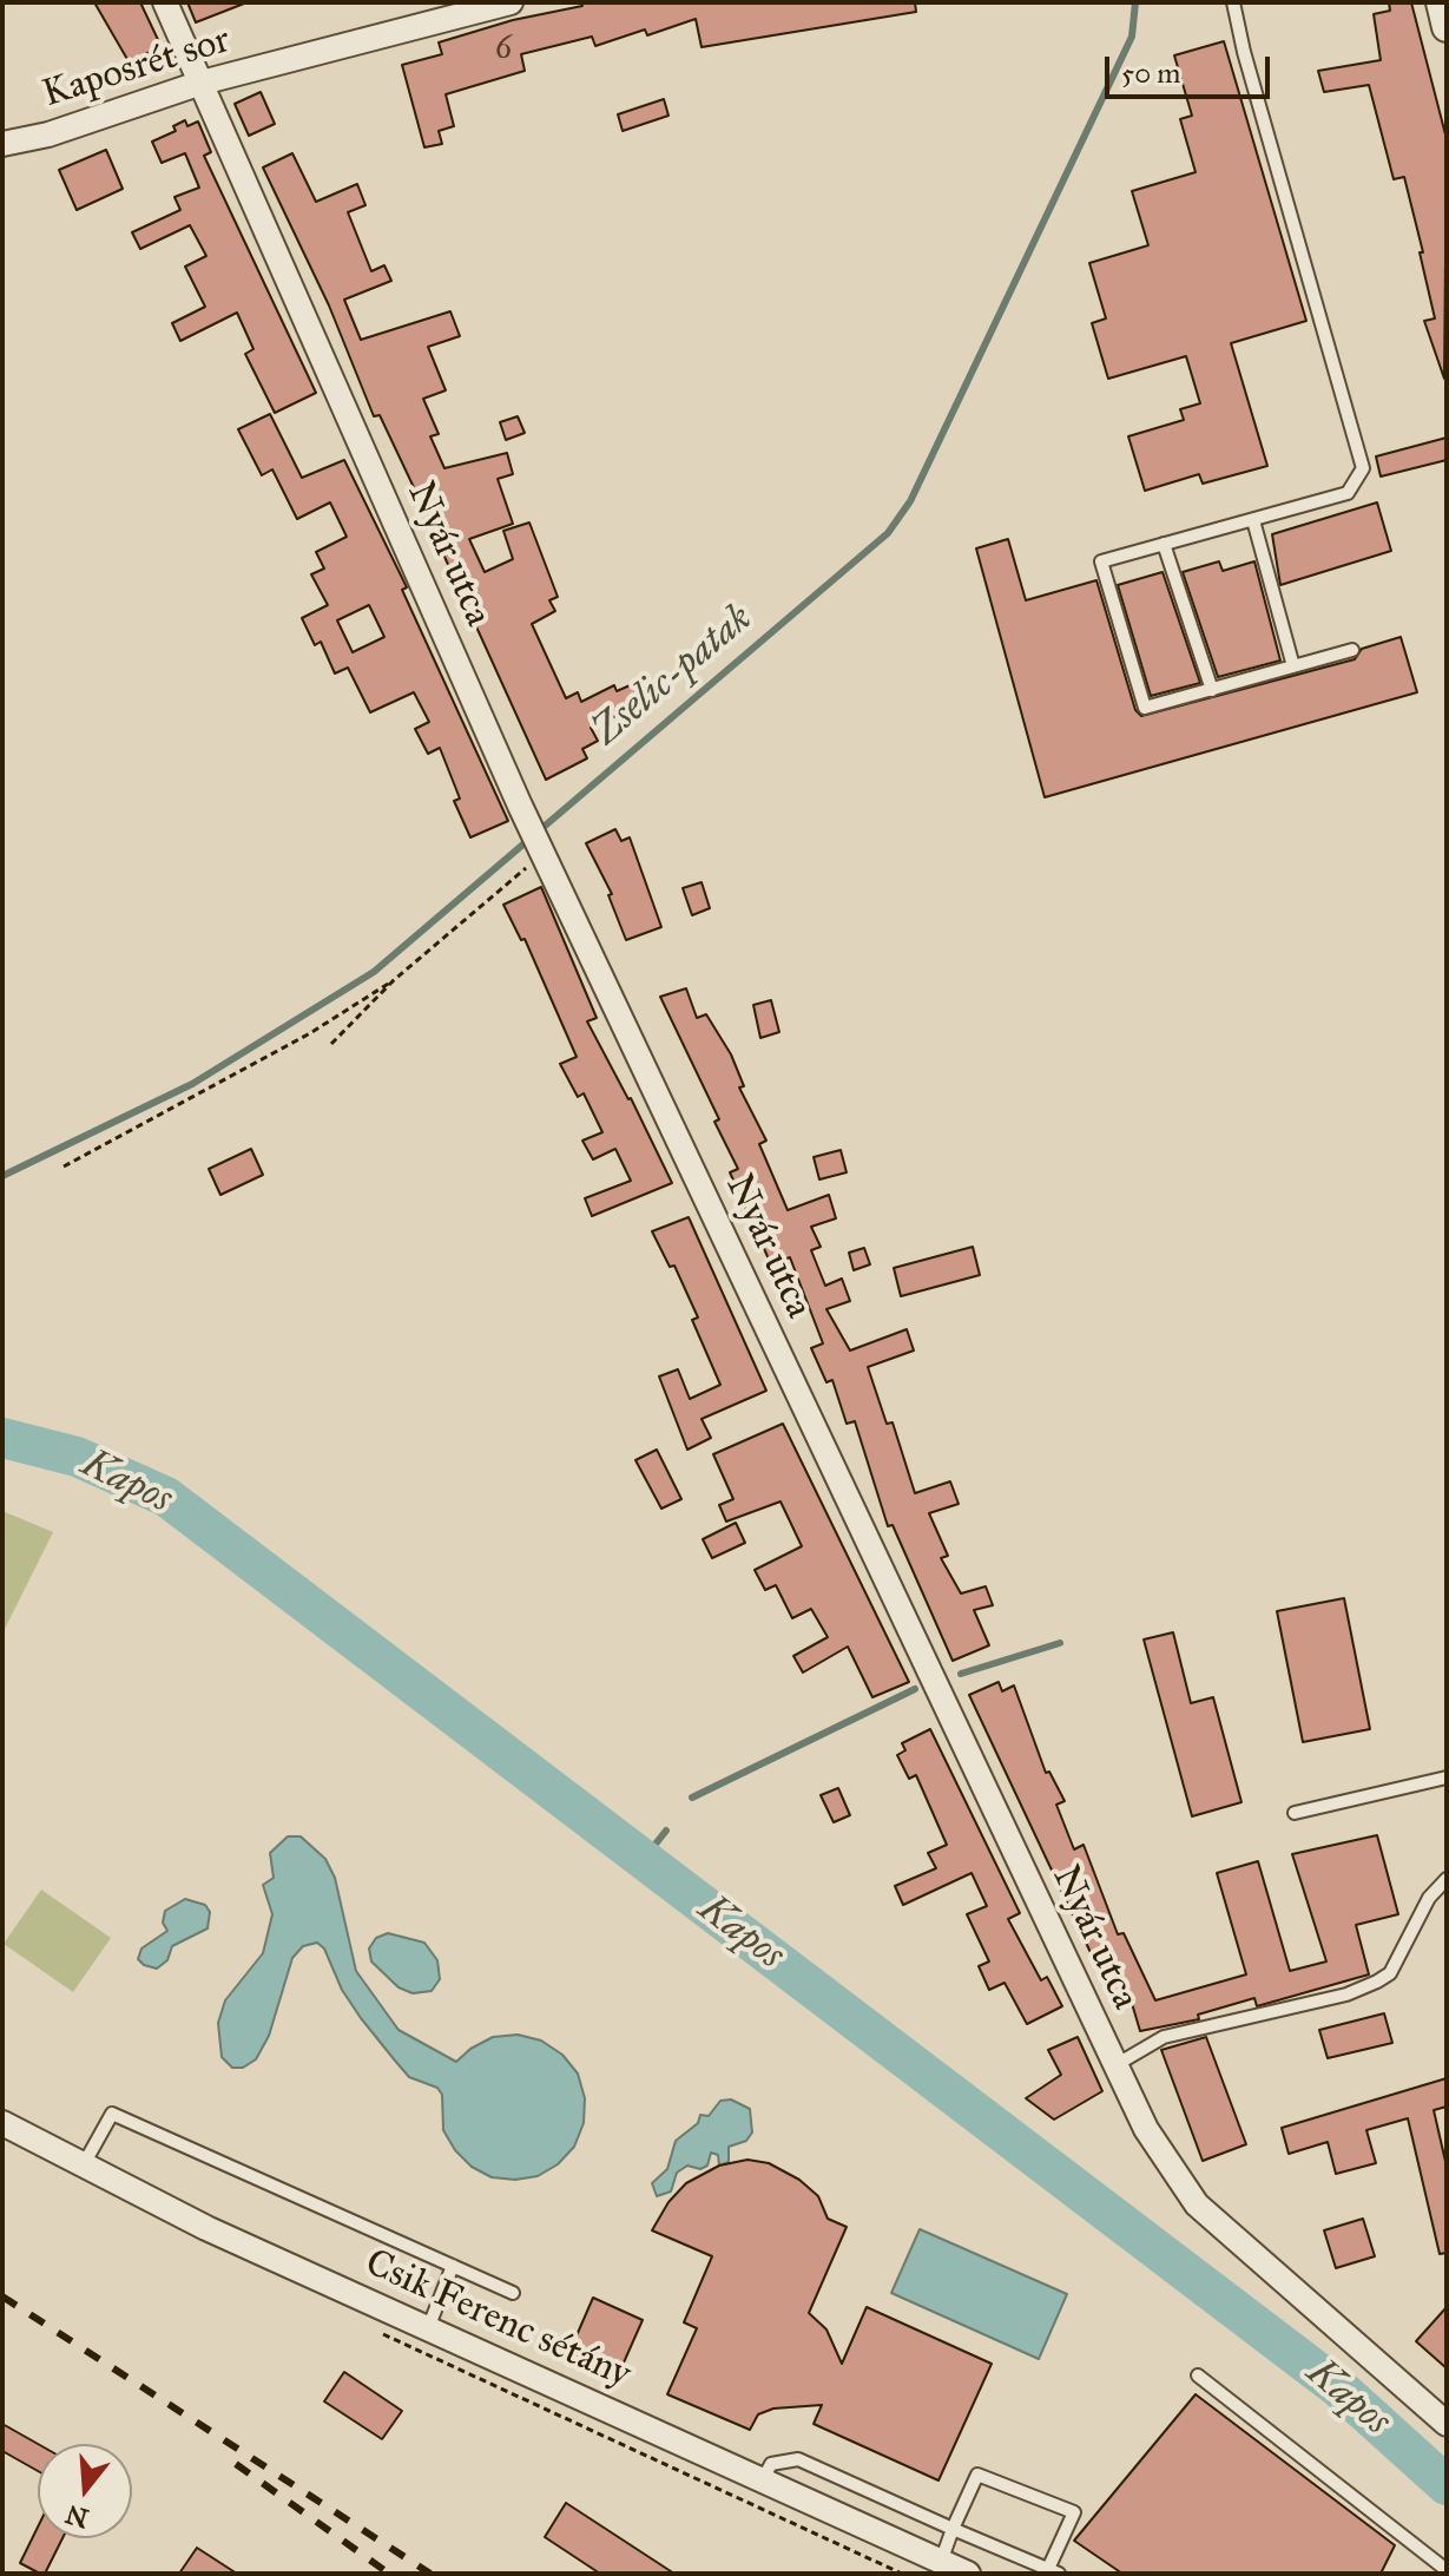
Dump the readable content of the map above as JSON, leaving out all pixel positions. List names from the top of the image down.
{
  "streets": {
    "street": ["Kaposrét sor", "Nyár utca", "Csik Ferenc sétány"]
  },
  "crossings": [
    ["Kaposrét sor", "Nyár utca"]
  ],
  "water": ["Zselic-patak", "Kapos"],
  "house_numbers": ["6"],
  "scale_bar": "50 m",
  "north": "bottom"
}
